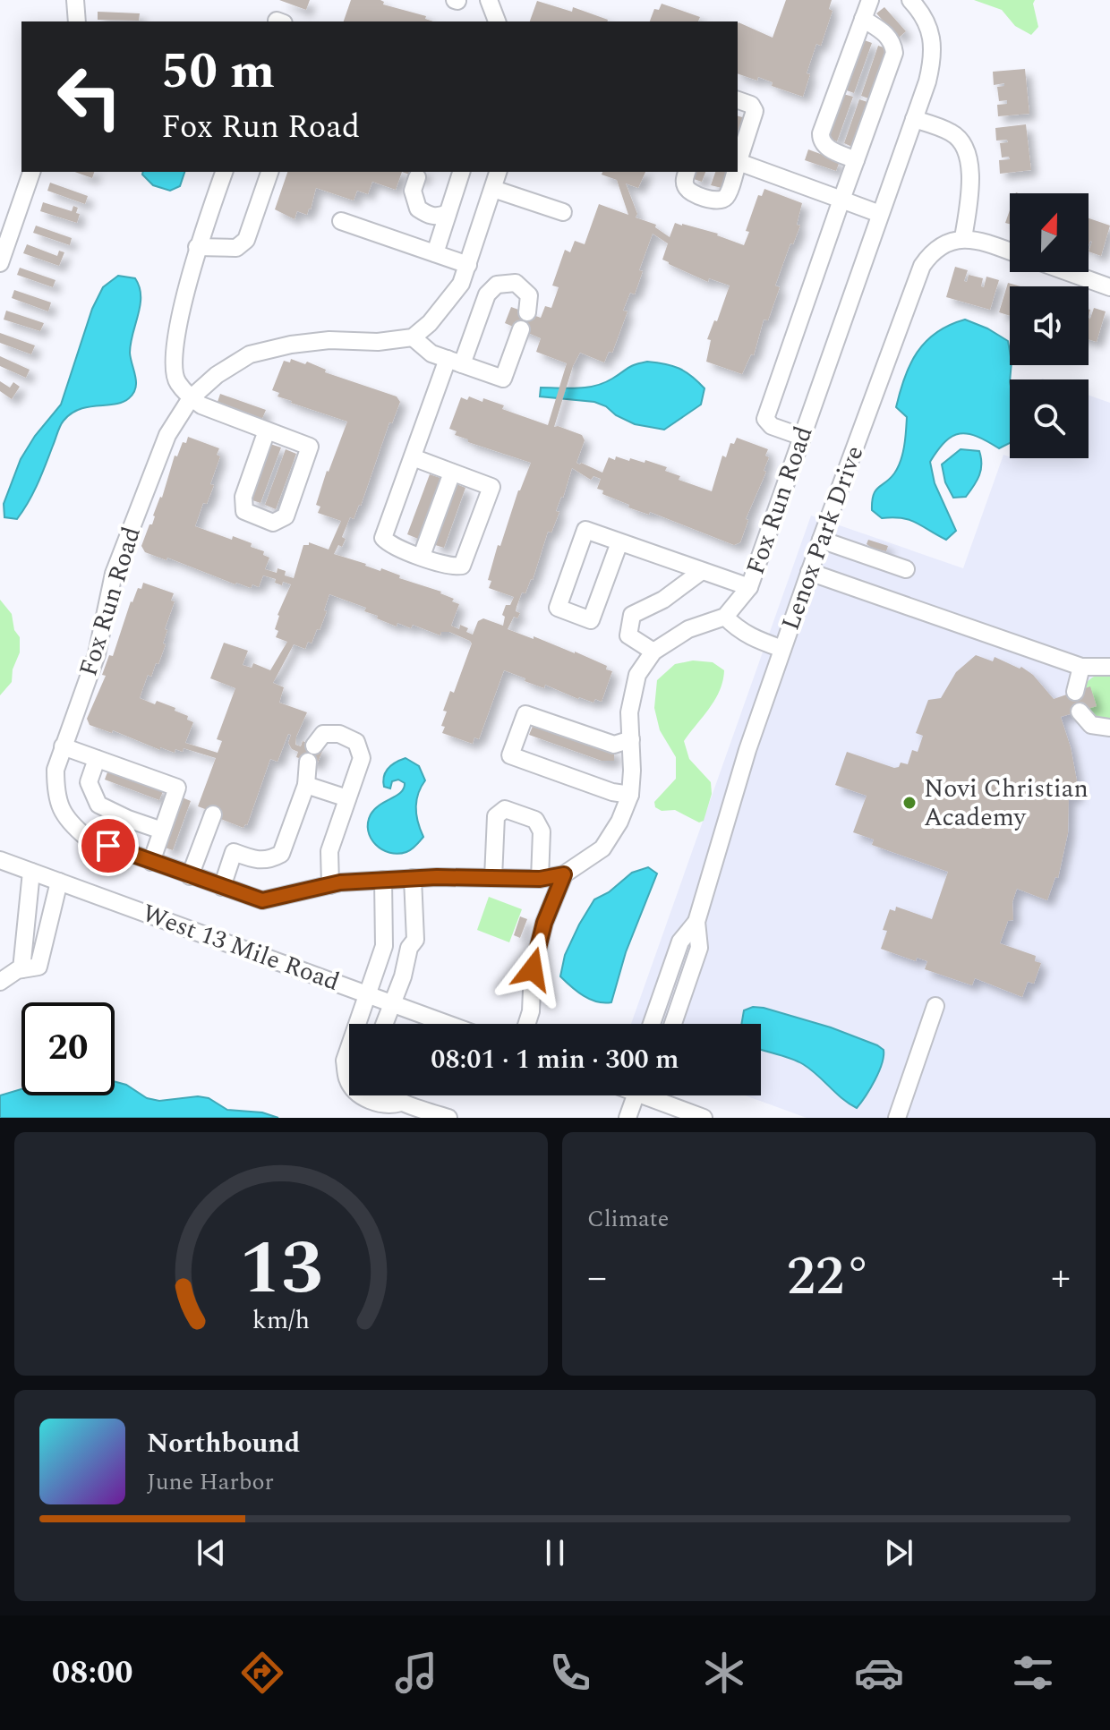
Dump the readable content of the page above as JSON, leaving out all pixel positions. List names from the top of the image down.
{
  "streets": {
    "street": ["Fox Run Road", "Lenox Park Drive", "West 13 Mile Road"]
  },
  "places": ["Novi Christian Academy"],
  "north": "top",
  "page": {
    "turn": ["50 m", "Fox Run Road"],
    "limit": "20",
    "trip": "08:01 · 1 min · 300 m",
    "tile": "Climate",
    "heat": ["−", "22°", "+"],
    "song": ["Northbound", "June Harbor"],
    "tabs": "08:00",
    "gauge": ["13", "km/h"]
  }
}
